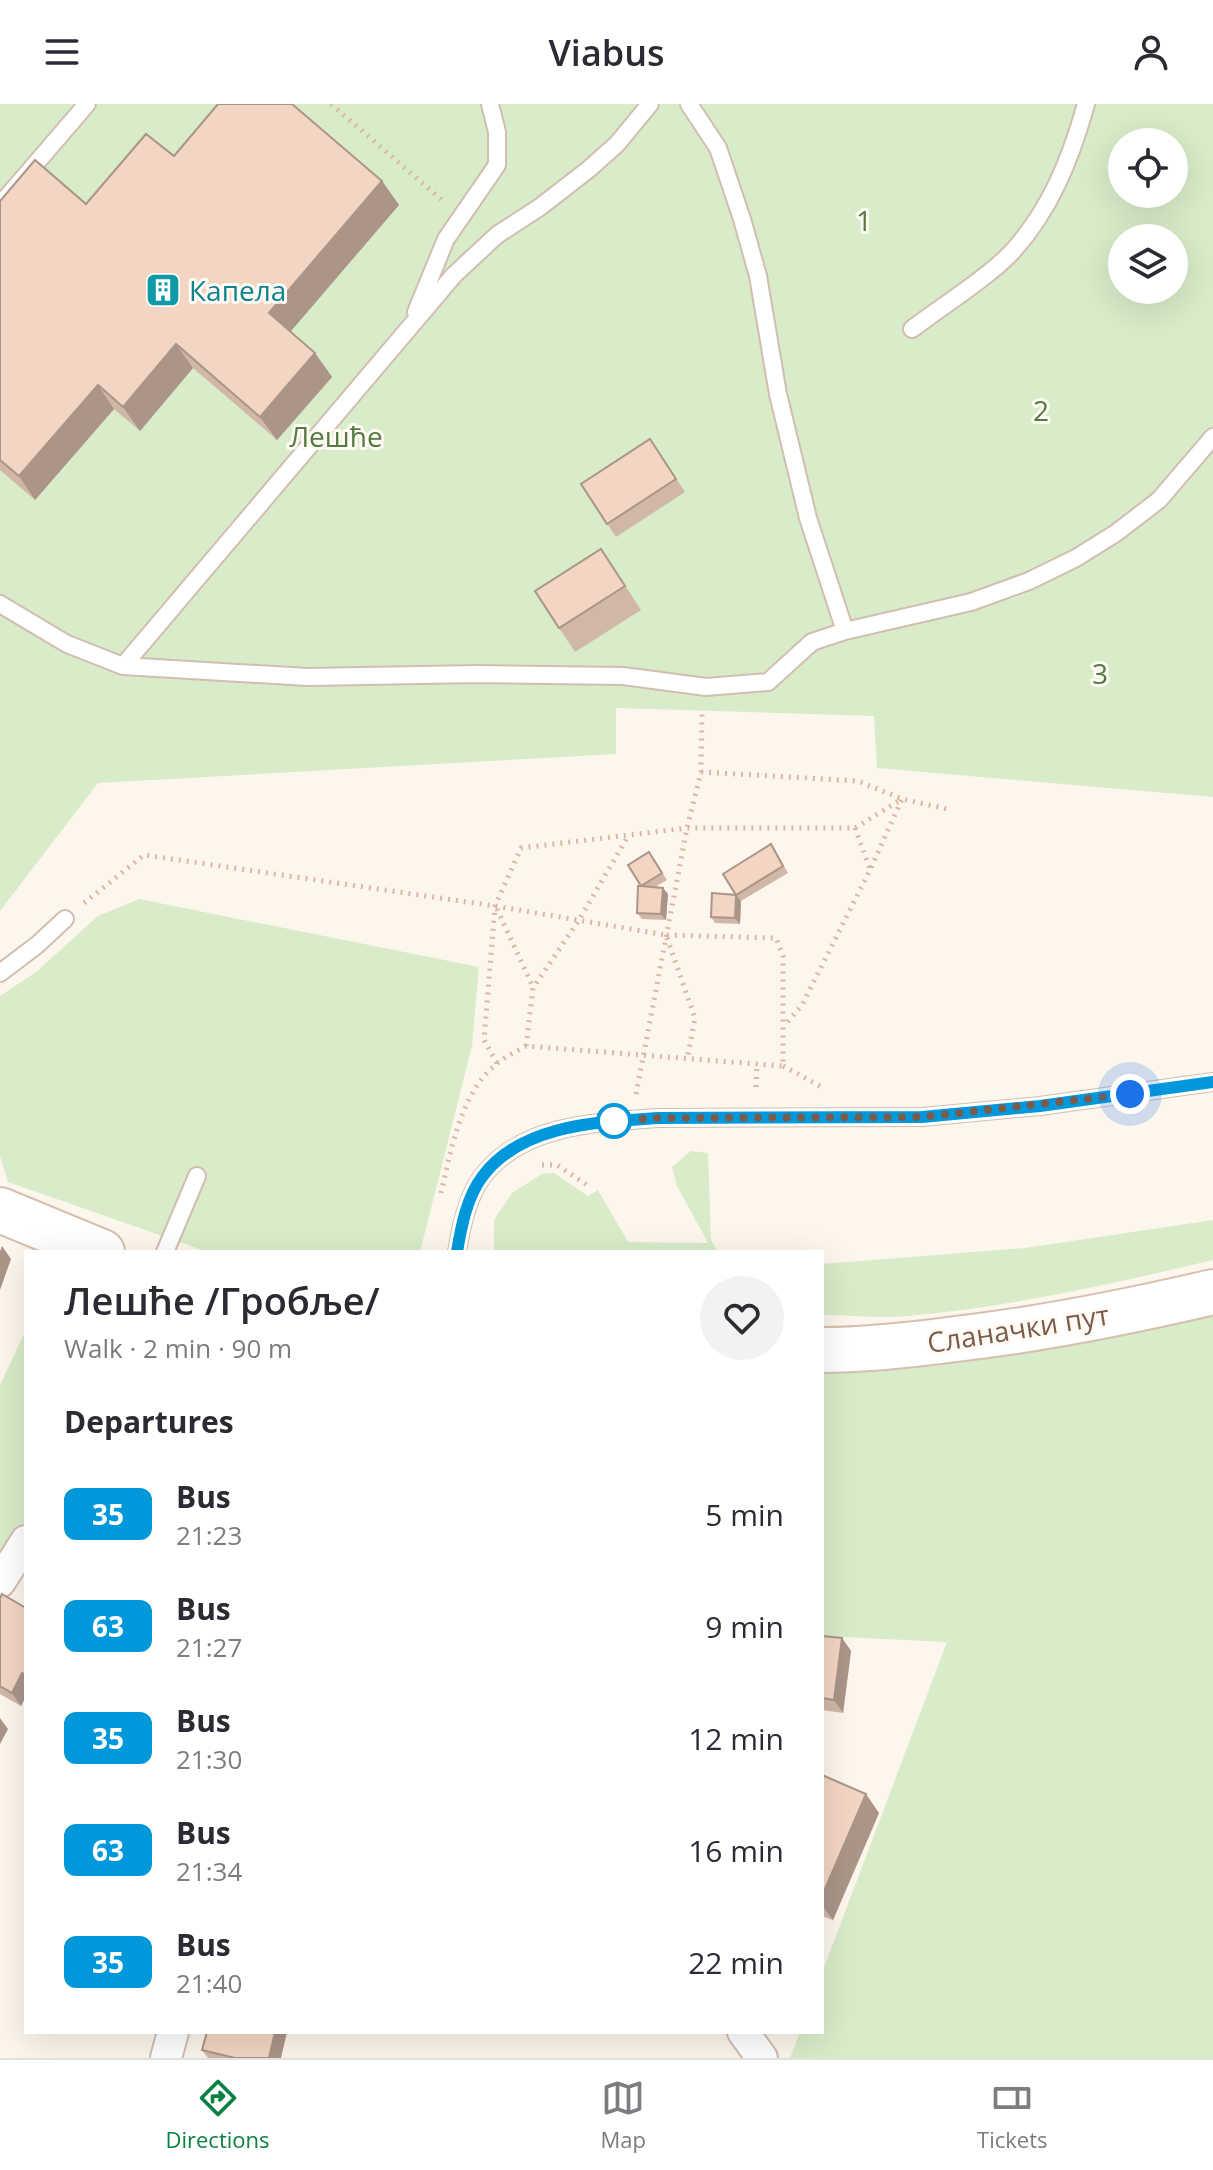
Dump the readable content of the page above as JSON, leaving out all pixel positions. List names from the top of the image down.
{
  "streets": {
    "street": ["Сланачки пут"]
  },
  "parks": [
    "1",
    "2",
    "Лешће",
    "3"
  ],
  "places": {
    "building": ["Капела"]
  },
  "lines": ["bus line 35"],
  "page": {
    "header": "Viabus",
    "heading": [
      ["Лешће /Гробље/", "Walk · 2 min · 90 m"],
      "Departures"
    ],
    "list": [
      {
        "mark": "35",
        "name": "Bus",
        "note": "21:23",
        "value": "5 min"
      },
      {
        "mark": "63",
        "name": "Bus",
        "note": "21:27",
        "value": "9 min"
      },
      {
        "mark": "35",
        "name": "Bus",
        "note": "21:30",
        "value": "12 min"
      },
      {
        "mark": "63",
        "name": "Bus",
        "note": "21:34",
        "value": "16 min"
      },
      {
        "mark": "35",
        "name": "Bus",
        "note": "21:40",
        "value": "22 min"
      }
    ],
    "tabs": ["Directions", "Map", "Tickets"]
  }
}
